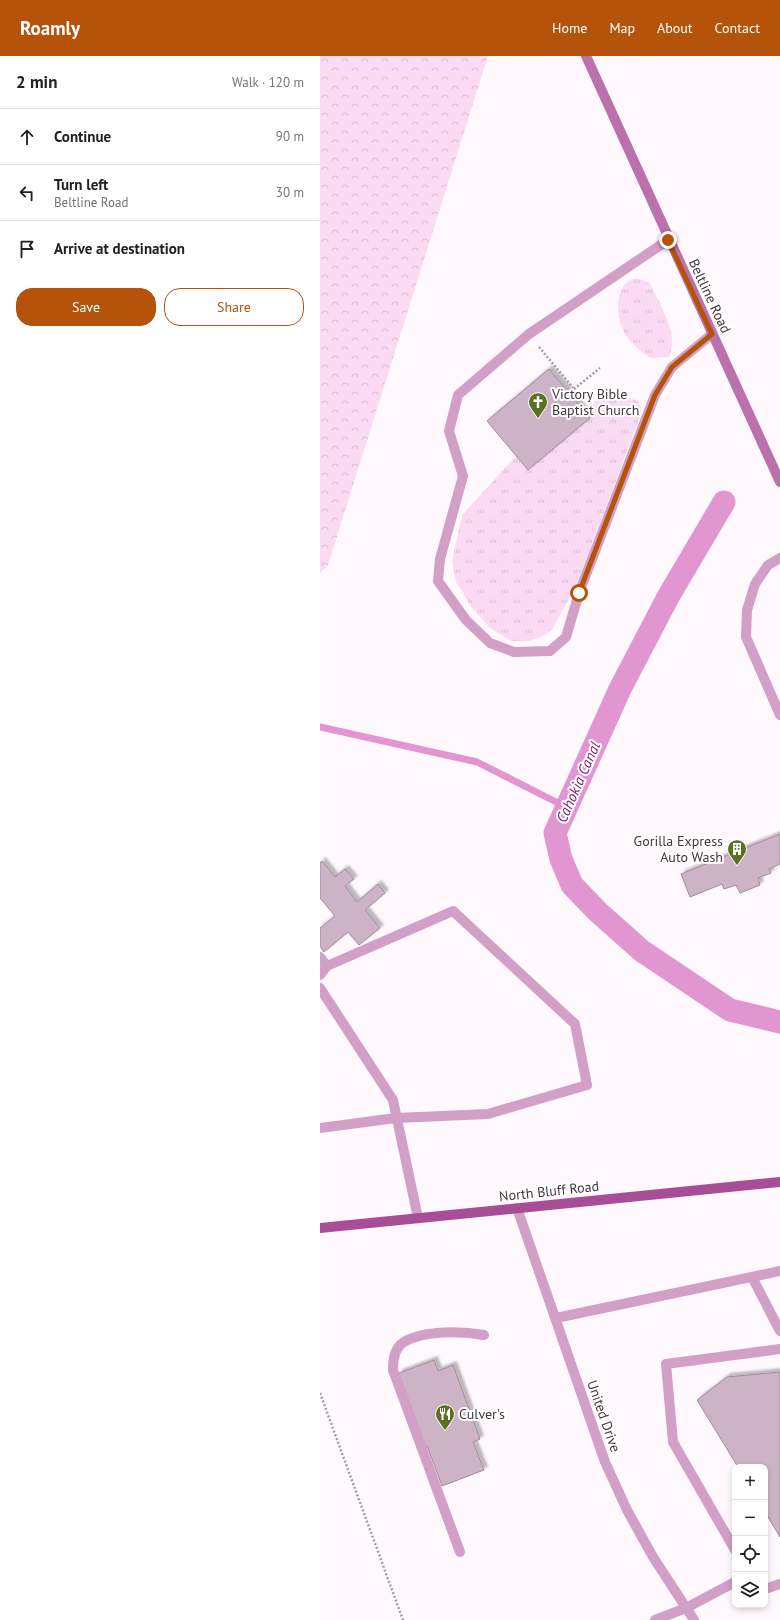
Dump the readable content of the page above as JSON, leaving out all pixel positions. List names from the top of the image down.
{
  "streets": {
    "main road": ["Beltline Road", "North Bluff Road"],
    "street": ["United Drive"]
  },
  "crossings": [
    ["North Bluff Road", "United Drive"]
  ],
  "water": ["Cahokia Canal"],
  "places": {
    "church": ["Victory Bible Baptist Church"],
    "building": ["Gorilla Express Auto Wash"],
    "restaurant": ["Culver's"]
  },
  "page": {
    "header": "Roamly",
    "nav": [
      "Home",
      "Map",
      "About",
      "Contact"
    ],
    "heading": ["2 min", "Walk · 120 m"],
    "list": [
      ["Continue", "90 m"],
      ["Turn left", "Beltline Road", "30 m"],
      "Arrive at destination"
    ],
    "buttons": ["Save", "Share"],
    "map_buttons": ["+", "−"]
  }
}
